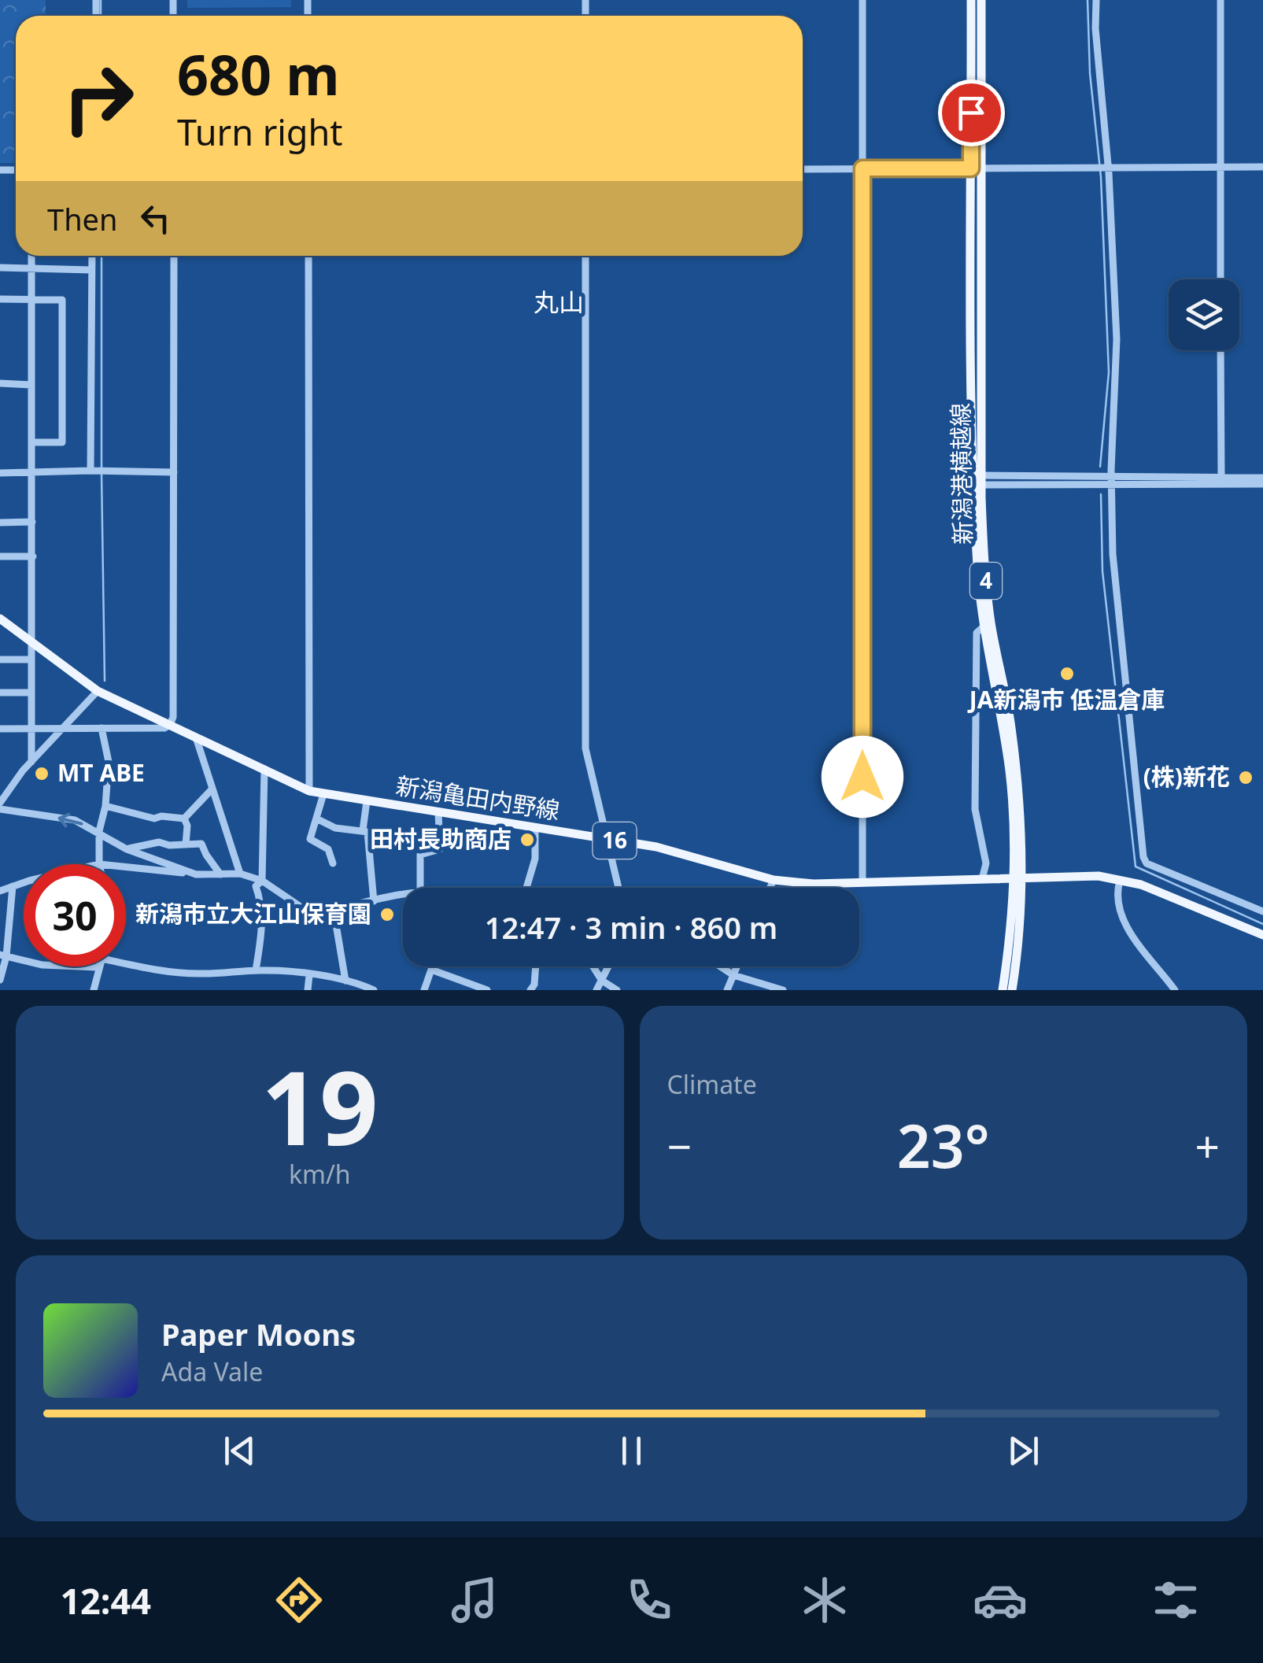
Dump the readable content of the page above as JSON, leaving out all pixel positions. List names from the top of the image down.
{
  "streets": {
    "main road": [
      "新潟港横越線",
      "4",
      "新潟亀田内野線",
      "16"
    ]
  },
  "crossings": [
    ["新潟港横越線", "新潟亀田内野線"]
  ],
  "districts": ["丸山"],
  "places": [
    "JA新潟市 低温倉庫",
    "MT ABE",
    "(株)新花",
    "田村長助商店",
    "新潟市立大江山保育園"
  ],
  "page": {
    "turn": ["680 m", "Turn right"],
    "then": "Then",
    "limit": "30",
    "trip": "12:47 · 3 min · 860 m",
    "tile": [
      ["19", "km/h"],
      "Climate"
    ],
    "heat": ["−", "23°", "+"],
    "song": ["Paper Moons", "Ada Vale"],
    "tabs": "12:44"
  }
}
